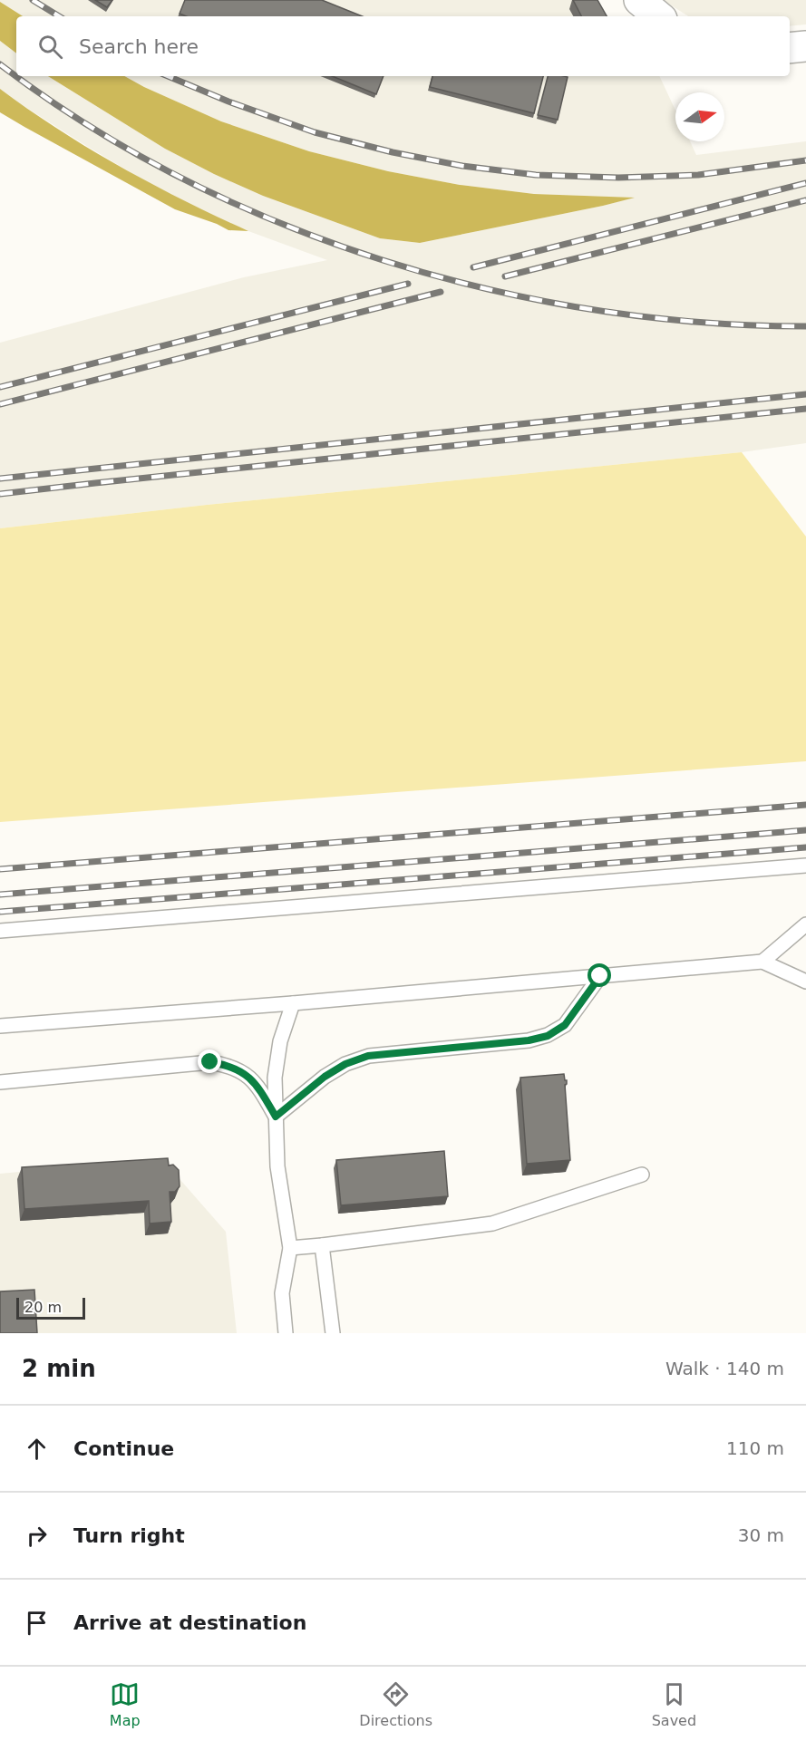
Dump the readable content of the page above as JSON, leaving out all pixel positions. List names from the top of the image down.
{
  "scale_bar": "20 m",
  "north": "right",
  "page": {
    "search": "Search here",
    "scale": "20 m",
    "heading": ["2 min", "Walk · 140 m"],
    "list": [
      ["Continue", "110 m"],
      ["Turn right", "30 m"],
      "Arrive at destination"
    ],
    "nav": ["Map", "Directions", "Saved"]
  }
}
